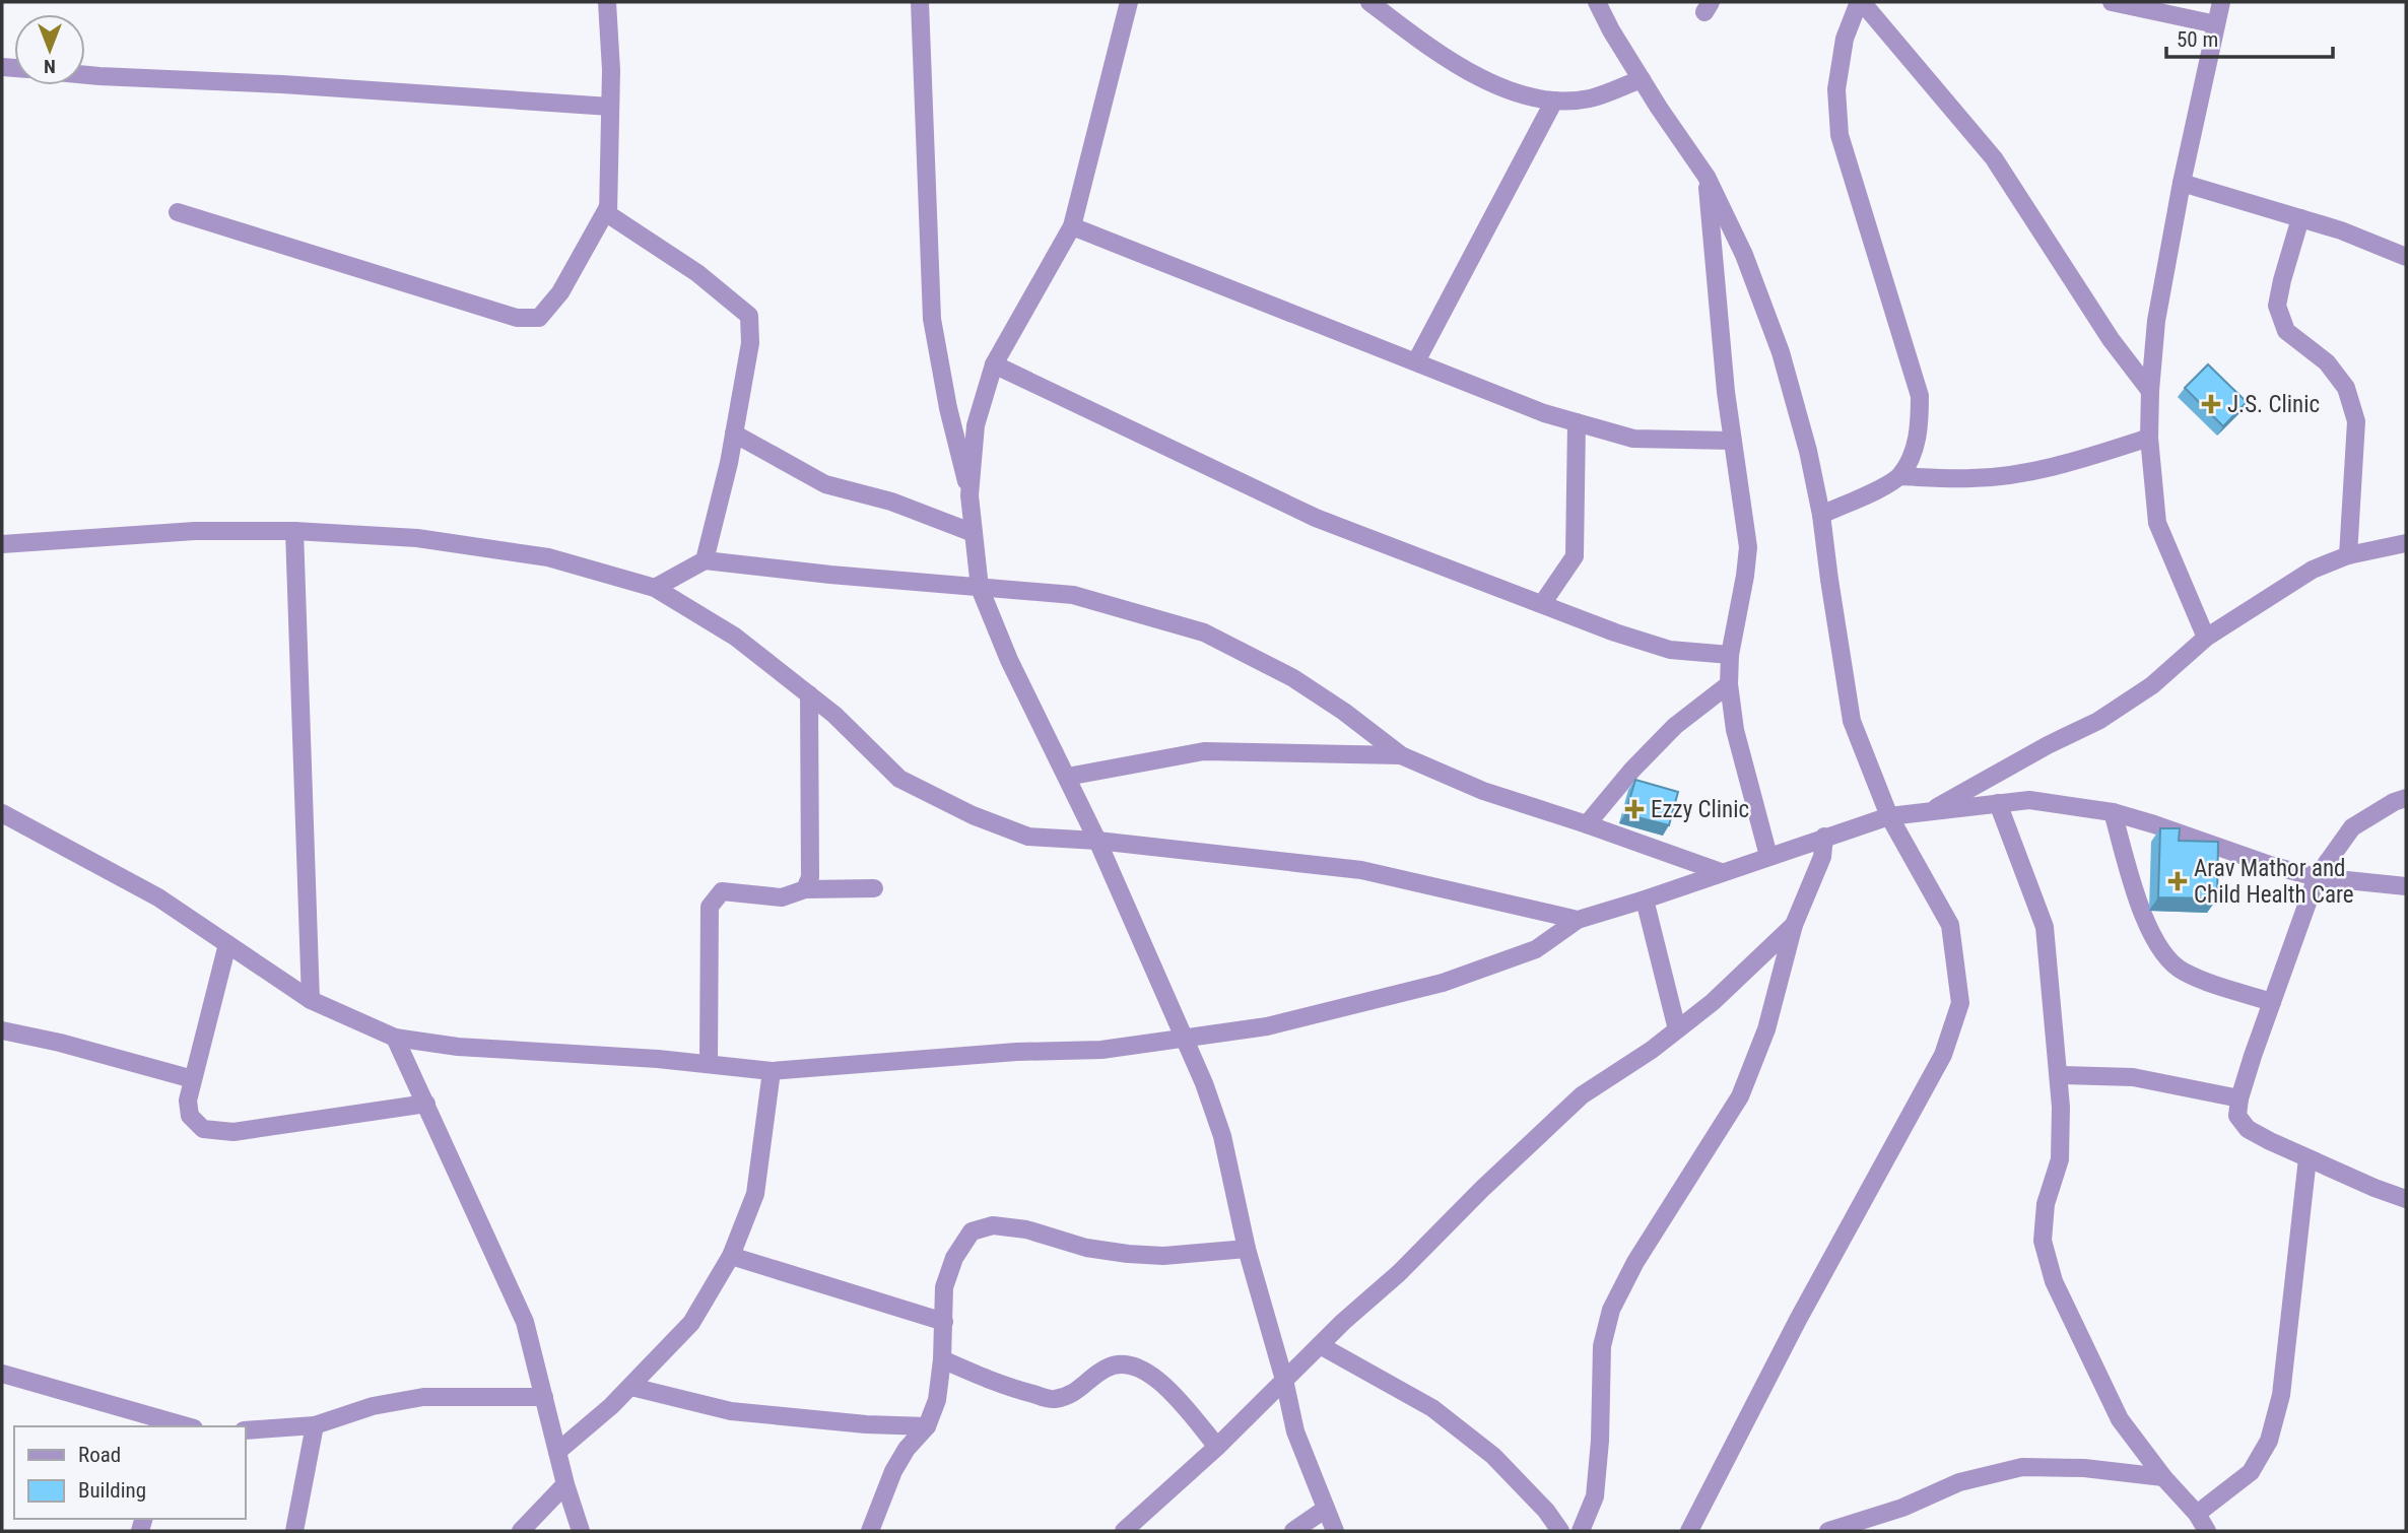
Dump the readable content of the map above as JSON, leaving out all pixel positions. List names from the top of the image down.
{
  "places": {
    "health": ["J.S. Clinic", "Ezzy Clinic", "Arav Mathor and Child Health Care"]
  },
  "legend": ["Road", "Building"],
  "scale_bar": "50 m",
  "north": "bottom"
}
